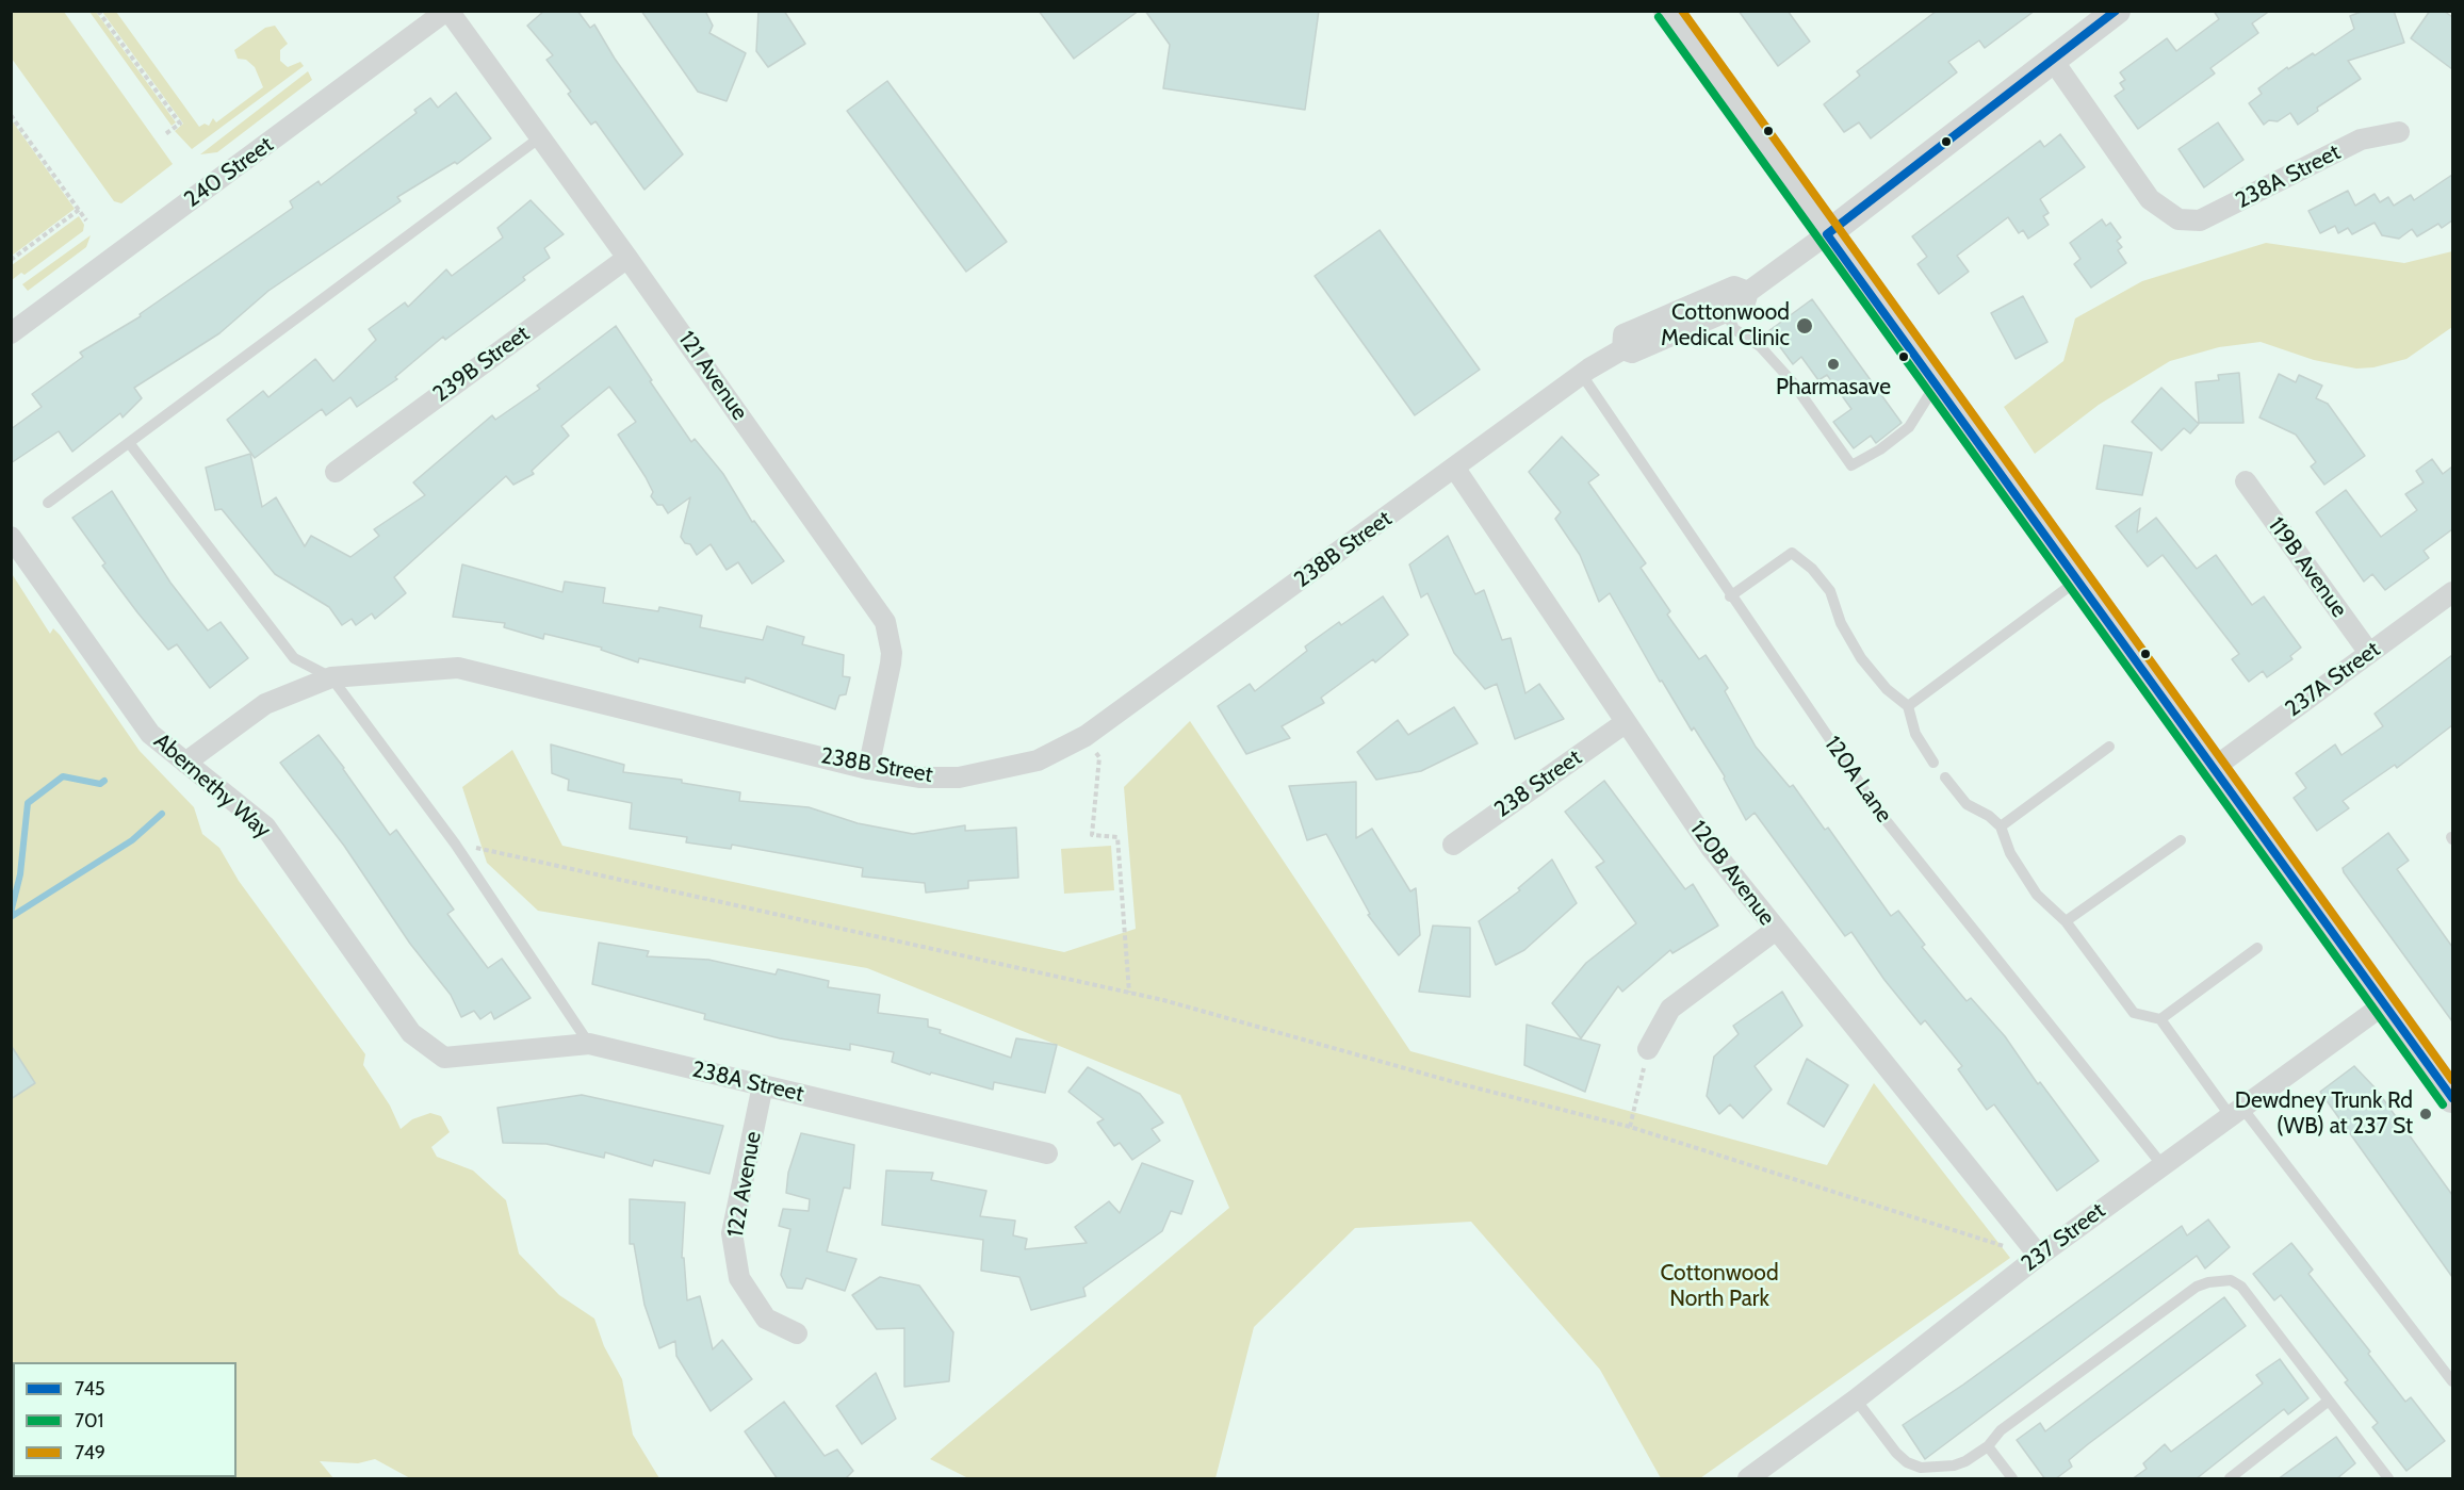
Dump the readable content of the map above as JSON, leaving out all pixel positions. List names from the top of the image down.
{
  "streets": {
    "street": [
      "240 Street",
      "238A Street",
      "239B Street",
      "121 Avenue",
      "238B Street",
      "119B Avenue",
      "237A Street",
      "238 Street",
      "Abernethy Way",
      "120B Avenue",
      "122 Avenue",
      "237 Street"
    ],
    "lane": ["120A Lane"]
  },
  "crossings": [
    ["240 Street", "121 Avenue"],
    ["238A Street", "238B Street"],
    ["238A Street", "Abernethy Way"],
    ["238A Street", "122 Avenue"],
    ["239B Street", "121 Avenue"],
    ["121 Avenue", "238B Street"],
    ["238B Street", "120A Lane"],
    ["238B Street", "Abernethy Way"],
    ["238B Street", "120B Avenue"],
    ["119B Avenue", "237A Street"],
    ["120A Lane", "237 Street"],
    ["238 Street", "120B Avenue"],
    ["120B Avenue", "237 Street"]
  ],
  "parks": ["Cottonwood North Park"],
  "places": ["Cottonwood Medical Clinic", "Pharmasave", "Dewdney Trunk Rd (WB) at 237 St"],
  "lines": ["transit line 745", "transit line 749", "transit line 701"],
  "legend": ["745", "701", "749"]
}
